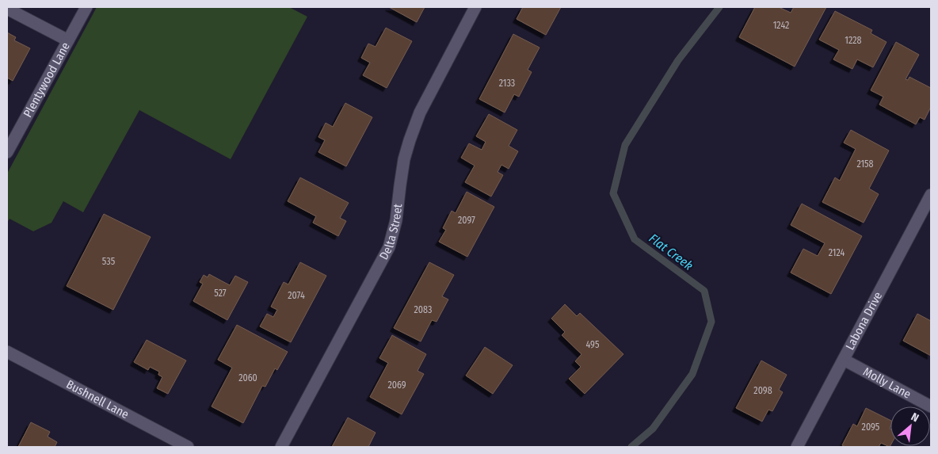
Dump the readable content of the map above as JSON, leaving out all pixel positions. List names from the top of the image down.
{
  "streets": {
    "street": [
      "Plentywood Lane",
      "Delta Street",
      "Labona Drive",
      "Molly Lane",
      "Bushnell Lane"
    ]
  },
  "crossings": [
    ["Labona Drive", "Molly Lane"]
  ],
  "water": ["Flat Creek"],
  "house_numbers": [
    "1242",
    "1228",
    "2133",
    "2158",
    "2097",
    "2124",
    "535",
    "527",
    "2074",
    "2083",
    "495",
    "2060",
    "2069",
    "2098",
    "2095"
  ],
  "north": "top right"
}
